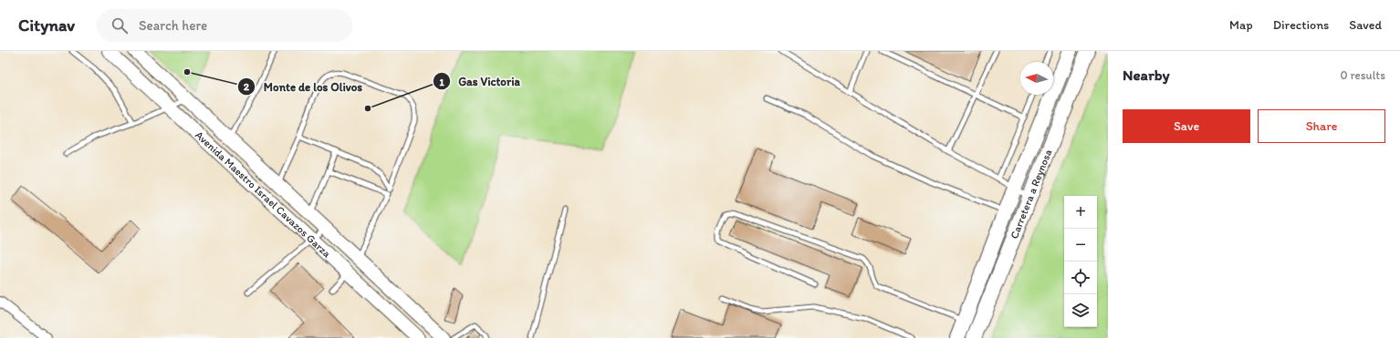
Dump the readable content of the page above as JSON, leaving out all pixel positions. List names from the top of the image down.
{
  "streets": {
    "main road": ["Avenida Maestro Israel Cavazos Garza", "Carretera a Reynosa"]
  },
  "places": ["Monte de los Olivos", "Gas Victoria"],
  "north": "left",
  "page": {
    "header": "Citynav",
    "search": "Search here",
    "nav": ["Map", "Directions", "Saved"],
    "heading": ["Nearby", "0 results"],
    "buttons": ["Save", "Share"],
    "map_buttons": ["+", "−"]
  }
}
